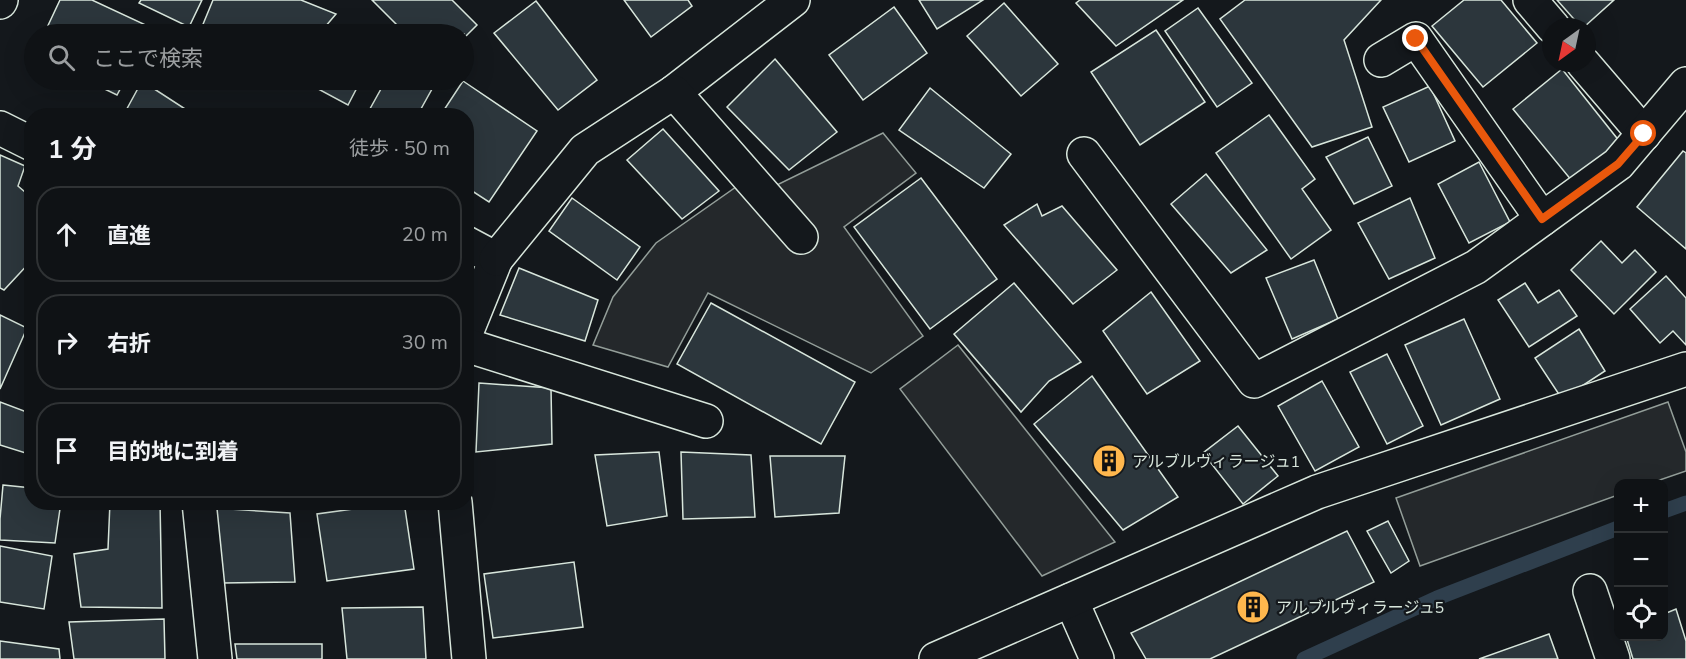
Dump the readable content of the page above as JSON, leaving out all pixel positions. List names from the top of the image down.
{
  "places": {
    "building": ["アルブルヴィラージュ1", "アルブルヴィラージュ5"]
  },
  "north": "bottom left",
  "page": {
    "search": "ここで検索",
    "heading": ["1 分", "徒歩 · 50 m"],
    "list": [
      ["直進", "20 m"],
      ["右折", "30 m"],
      "目的地に到着"
    ],
    "map_buttons": ["+", "−"]
  }
}
